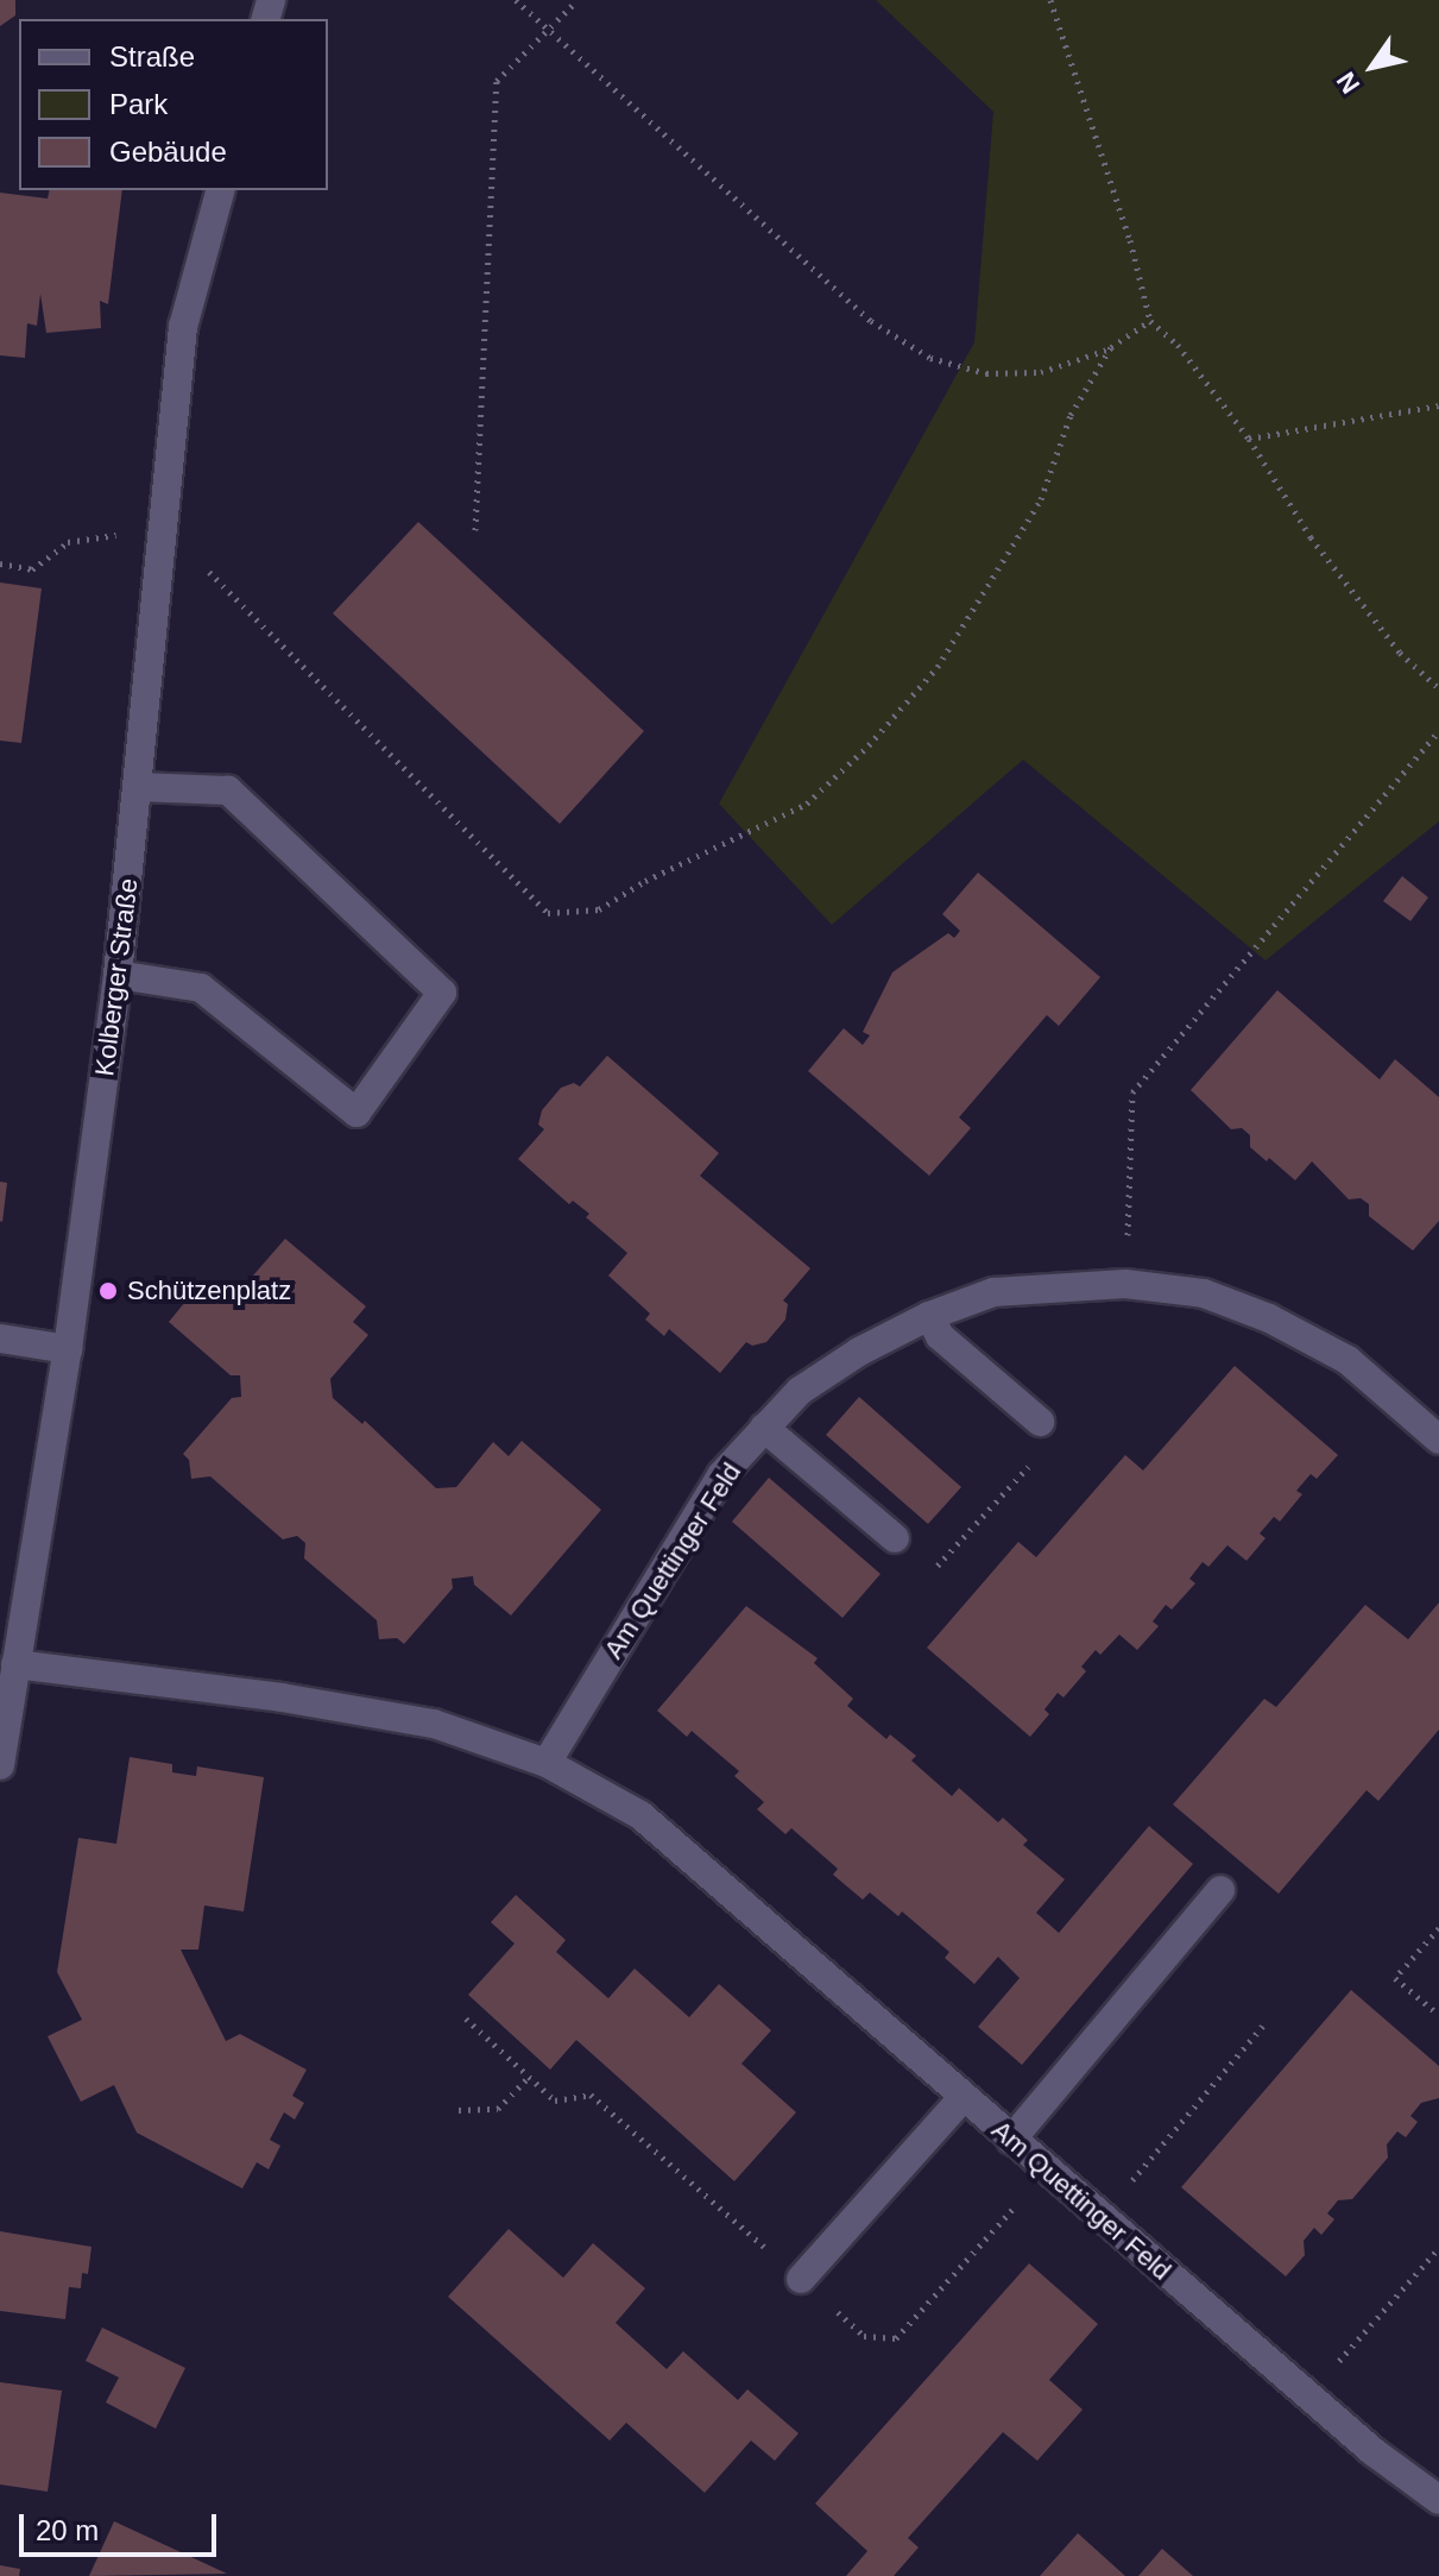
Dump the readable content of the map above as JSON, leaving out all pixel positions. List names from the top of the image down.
{
  "streets": {
    "street": ["Kolberger Straße", "Am Quettinger Feld"]
  },
  "crossings": [
    ["Kolberger Straße", "Am Quettinger Feld"]
  ],
  "places": ["Schützenplatz"],
  "legend": ["Straße", "Park", "Gebäude"],
  "scale_bar": "20 m",
  "north": "bottom left"
}
